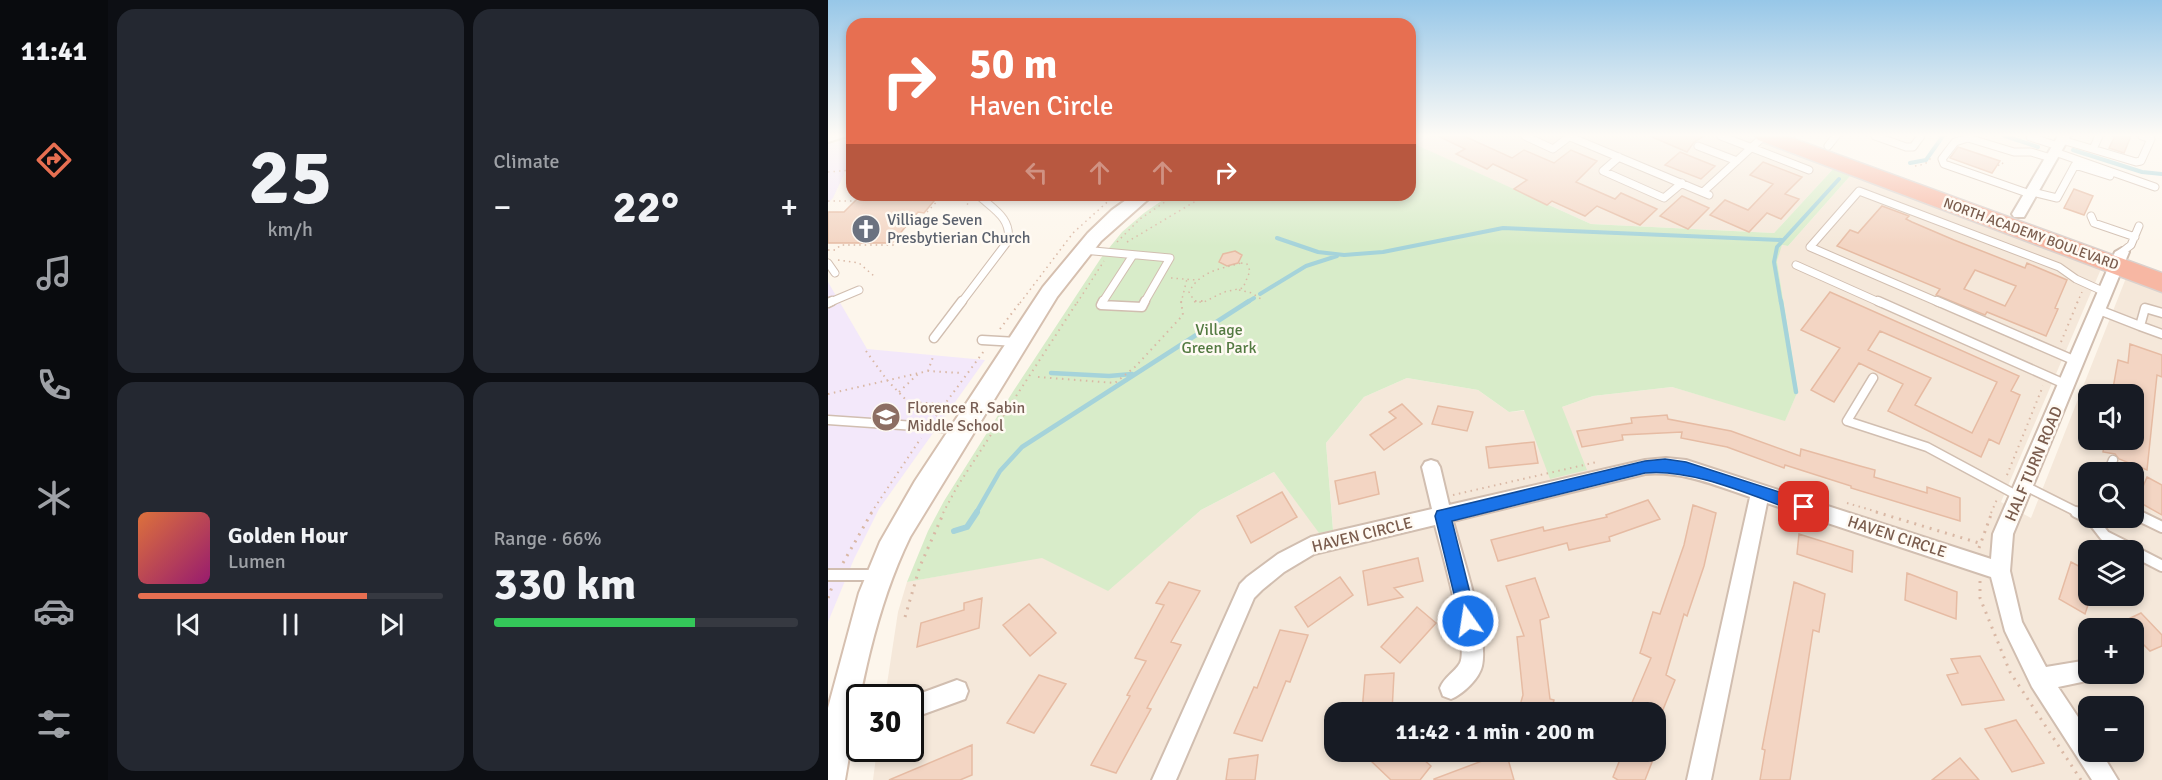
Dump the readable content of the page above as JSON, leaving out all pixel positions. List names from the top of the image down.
{
  "streets": {
    "highway": ["NORTH ACADEMY BOULEVARD"],
    "street": ["HALF TURN ROAD", "HAVEN CIRCLE"]
  },
  "crossings": [
    ["NORTH ACADEMY BOULEVARD", "HALF TURN ROAD"],
    ["HALF TURN ROAD", "HAVEN CIRCLE"]
  ],
  "parks": ["Village Green Park"],
  "places": {
    "church": ["Villiage Seven Presbytierian Church"],
    "school or university": ["Florence R. Sabin Middle School"]
  },
  "page": {
    "tabs": "11:41",
    "tile": [
      ["25", "km/h"],
      "Climate",
      ["Range · 66%", "330 km"]
    ],
    "turn": ["50 m", "Haven Circle"],
    "heat": ["−", "22°", "+"],
    "map_buttons": ["+", "−"],
    "song": ["Golden Hour", "Lumen"],
    "limit": "30",
    "trip": "11:42 · 1 min · 200 m"
  }
}
